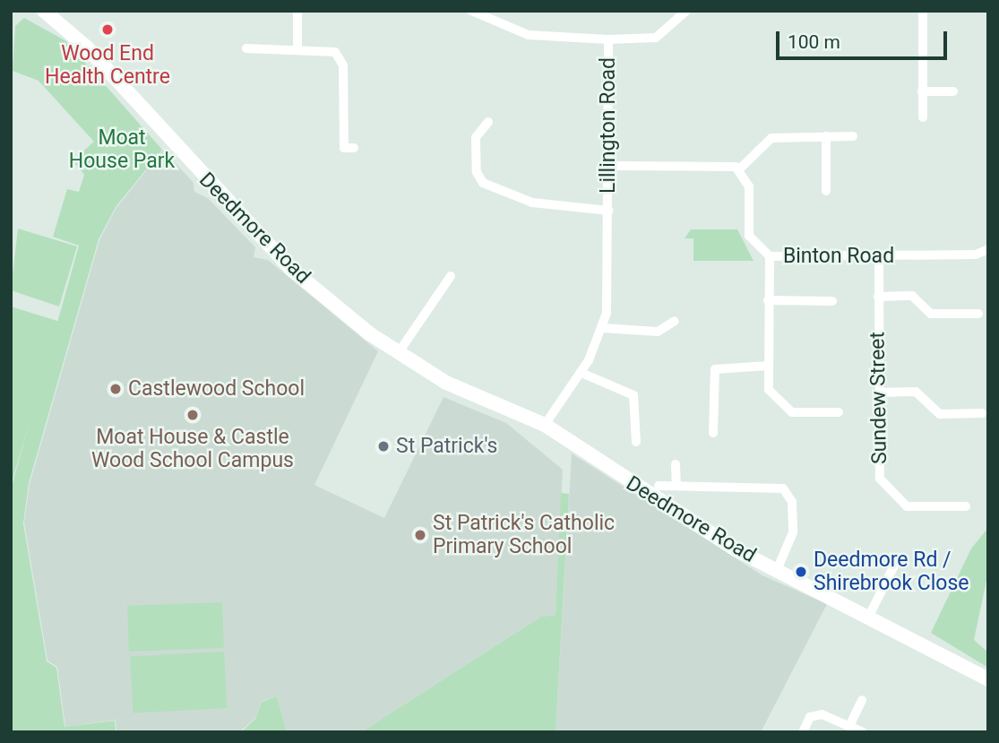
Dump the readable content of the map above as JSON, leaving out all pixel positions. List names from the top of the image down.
{
  "streets": {
    "street": [
      "Lillington Road",
      "Deedmore Road",
      "Binton Road",
      "Sundew Street"
    ]
  },
  "crossings": [
    ["Lillington Road", "Deedmore Road"],
    ["Binton Road", "Sundew Street"]
  ],
  "parks": ["Moat House Park"],
  "places": [
    "Wood End Health Centre",
    "Castlewood School",
    "Moat House & Castle Wood School Campus",
    "St Patrick's",
    "St Patrick's Catholic Primary School",
    "Deedmore Rd / Shirebrook Close"
  ],
  "scale_bar": "100 m"
}
